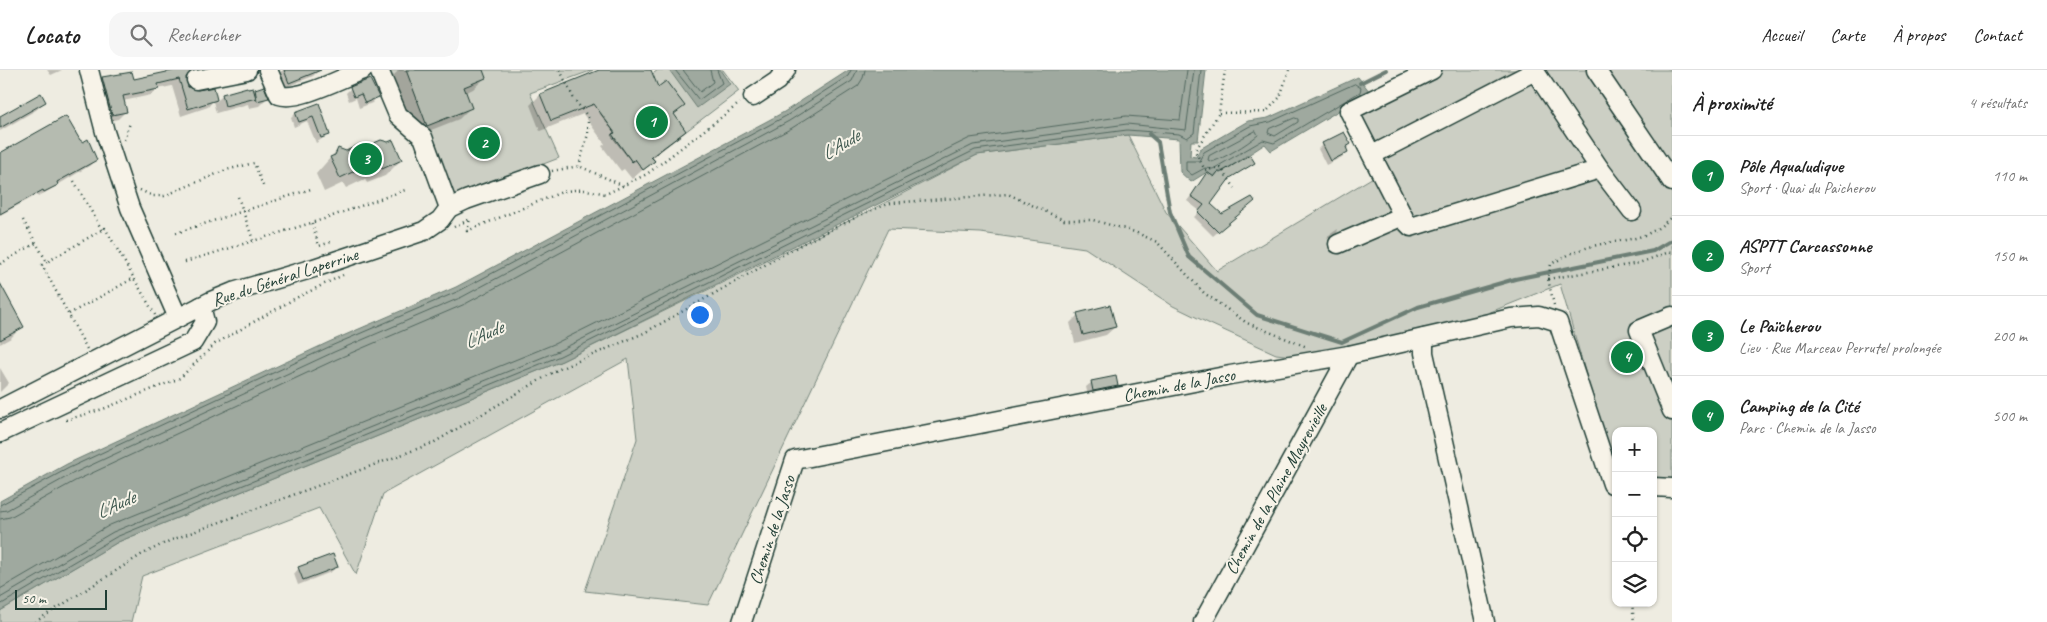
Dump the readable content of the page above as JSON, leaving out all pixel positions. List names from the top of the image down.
{
  "streets": {
    "street": ["Rue du Général Laperrine", "Chemin de la Jasso", "Chemin de la Plaine Mayrevieille"]
  },
  "crossings": [
    ["Chemin de la Jasso", "Chemin de la Plaine Mayrevieille"]
  ],
  "water": ["L'Aude"],
  "scale_bar": "50 m",
  "page": {
    "header": "Locato",
    "search": "Rechercher",
    "nav": [
      "Accueil",
      "Carte",
      "À propos",
      "Contact"
    ],
    "heading": ["À proximité", "4 résultats"],
    "pins": [
      "1",
      "2",
      "3",
      "4"
    ],
    "list": [
      {
        "mark": "1",
        "name": "Pôle Aqualudique",
        "note": "Sport · Quai du Paicherou",
        "value": "110 m"
      },
      {
        "mark": "2",
        "name": "ASPTT Carcassonne",
        "note": "Sport",
        "value": "150 m"
      },
      {
        "mark": "3",
        "name": "Le Païcherou",
        "note": "Lieu · Rue Marceau Perrutel prolongée",
        "value": "200 m"
      },
      {
        "mark": "4",
        "name": "Camping de la Cité",
        "note": "Parc · Chemin de la Jasso",
        "value": "500 m"
      }
    ],
    "map_buttons": ["+", "−"],
    "scale": "50 m"
  }
}
